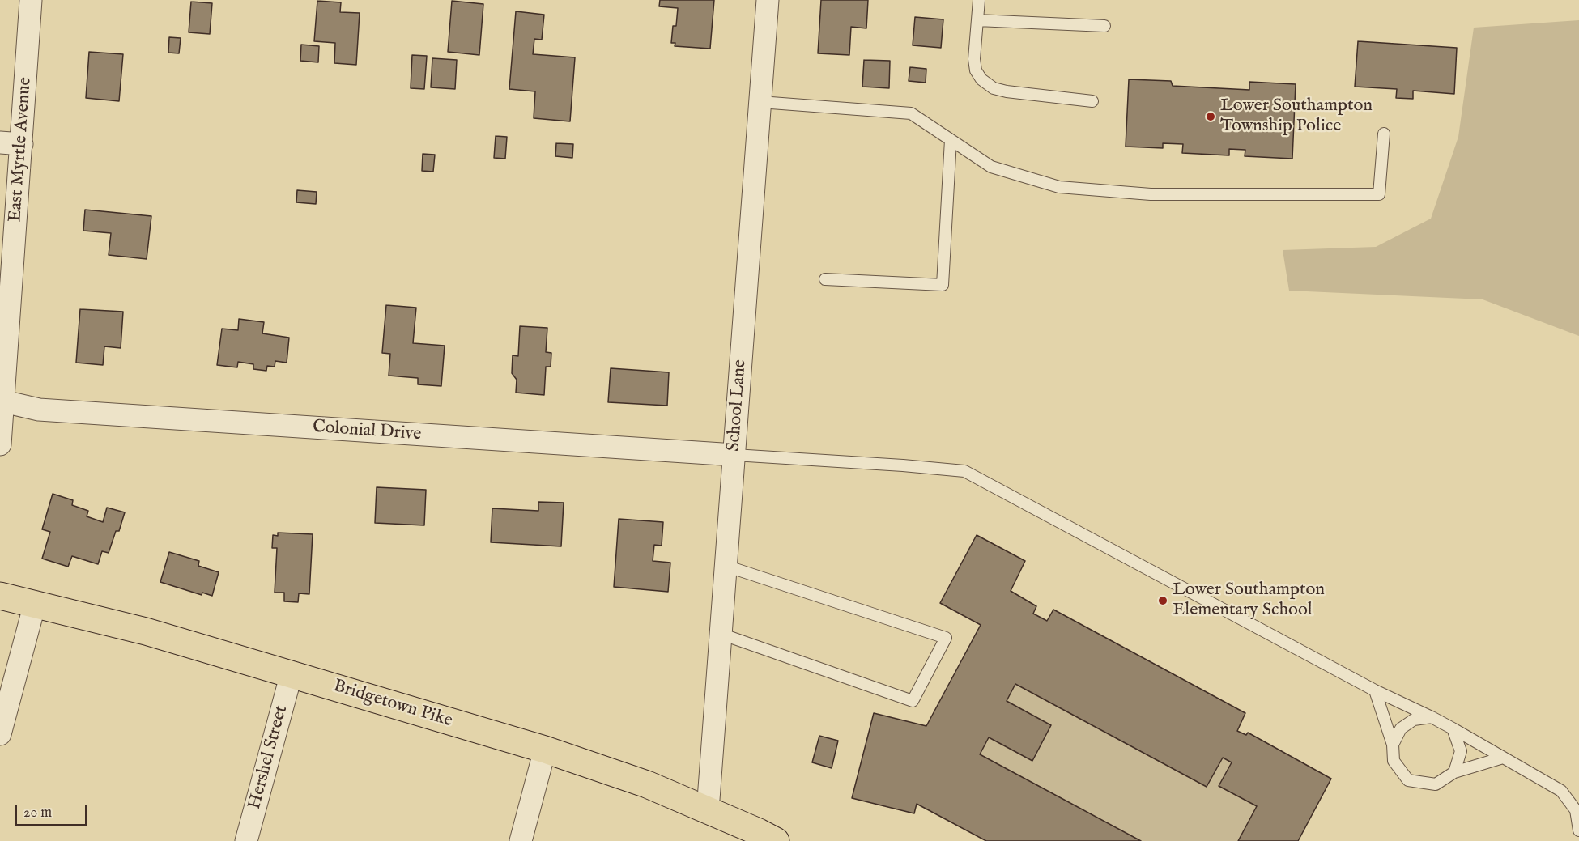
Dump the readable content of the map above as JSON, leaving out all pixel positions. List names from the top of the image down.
{
  "streets": {
    "main road": ["Bridgetown Pike"],
    "street": [
      "East Myrtle Avenue",
      "School Lane",
      "Colonial Drive",
      "Hershel Street"
    ]
  },
  "crossings": [
    ["East Myrtle Avenue", "Colonial Drive"],
    ["School Lane", "Colonial Drive"],
    ["School Lane", "Bridgetown Pike"],
    ["Bridgetown Pike", "Hershel Street"]
  ],
  "places": ["Lower Southampton Township Police", "Lower Southampton Elementary School"],
  "scale_bar": "20 m"
}
